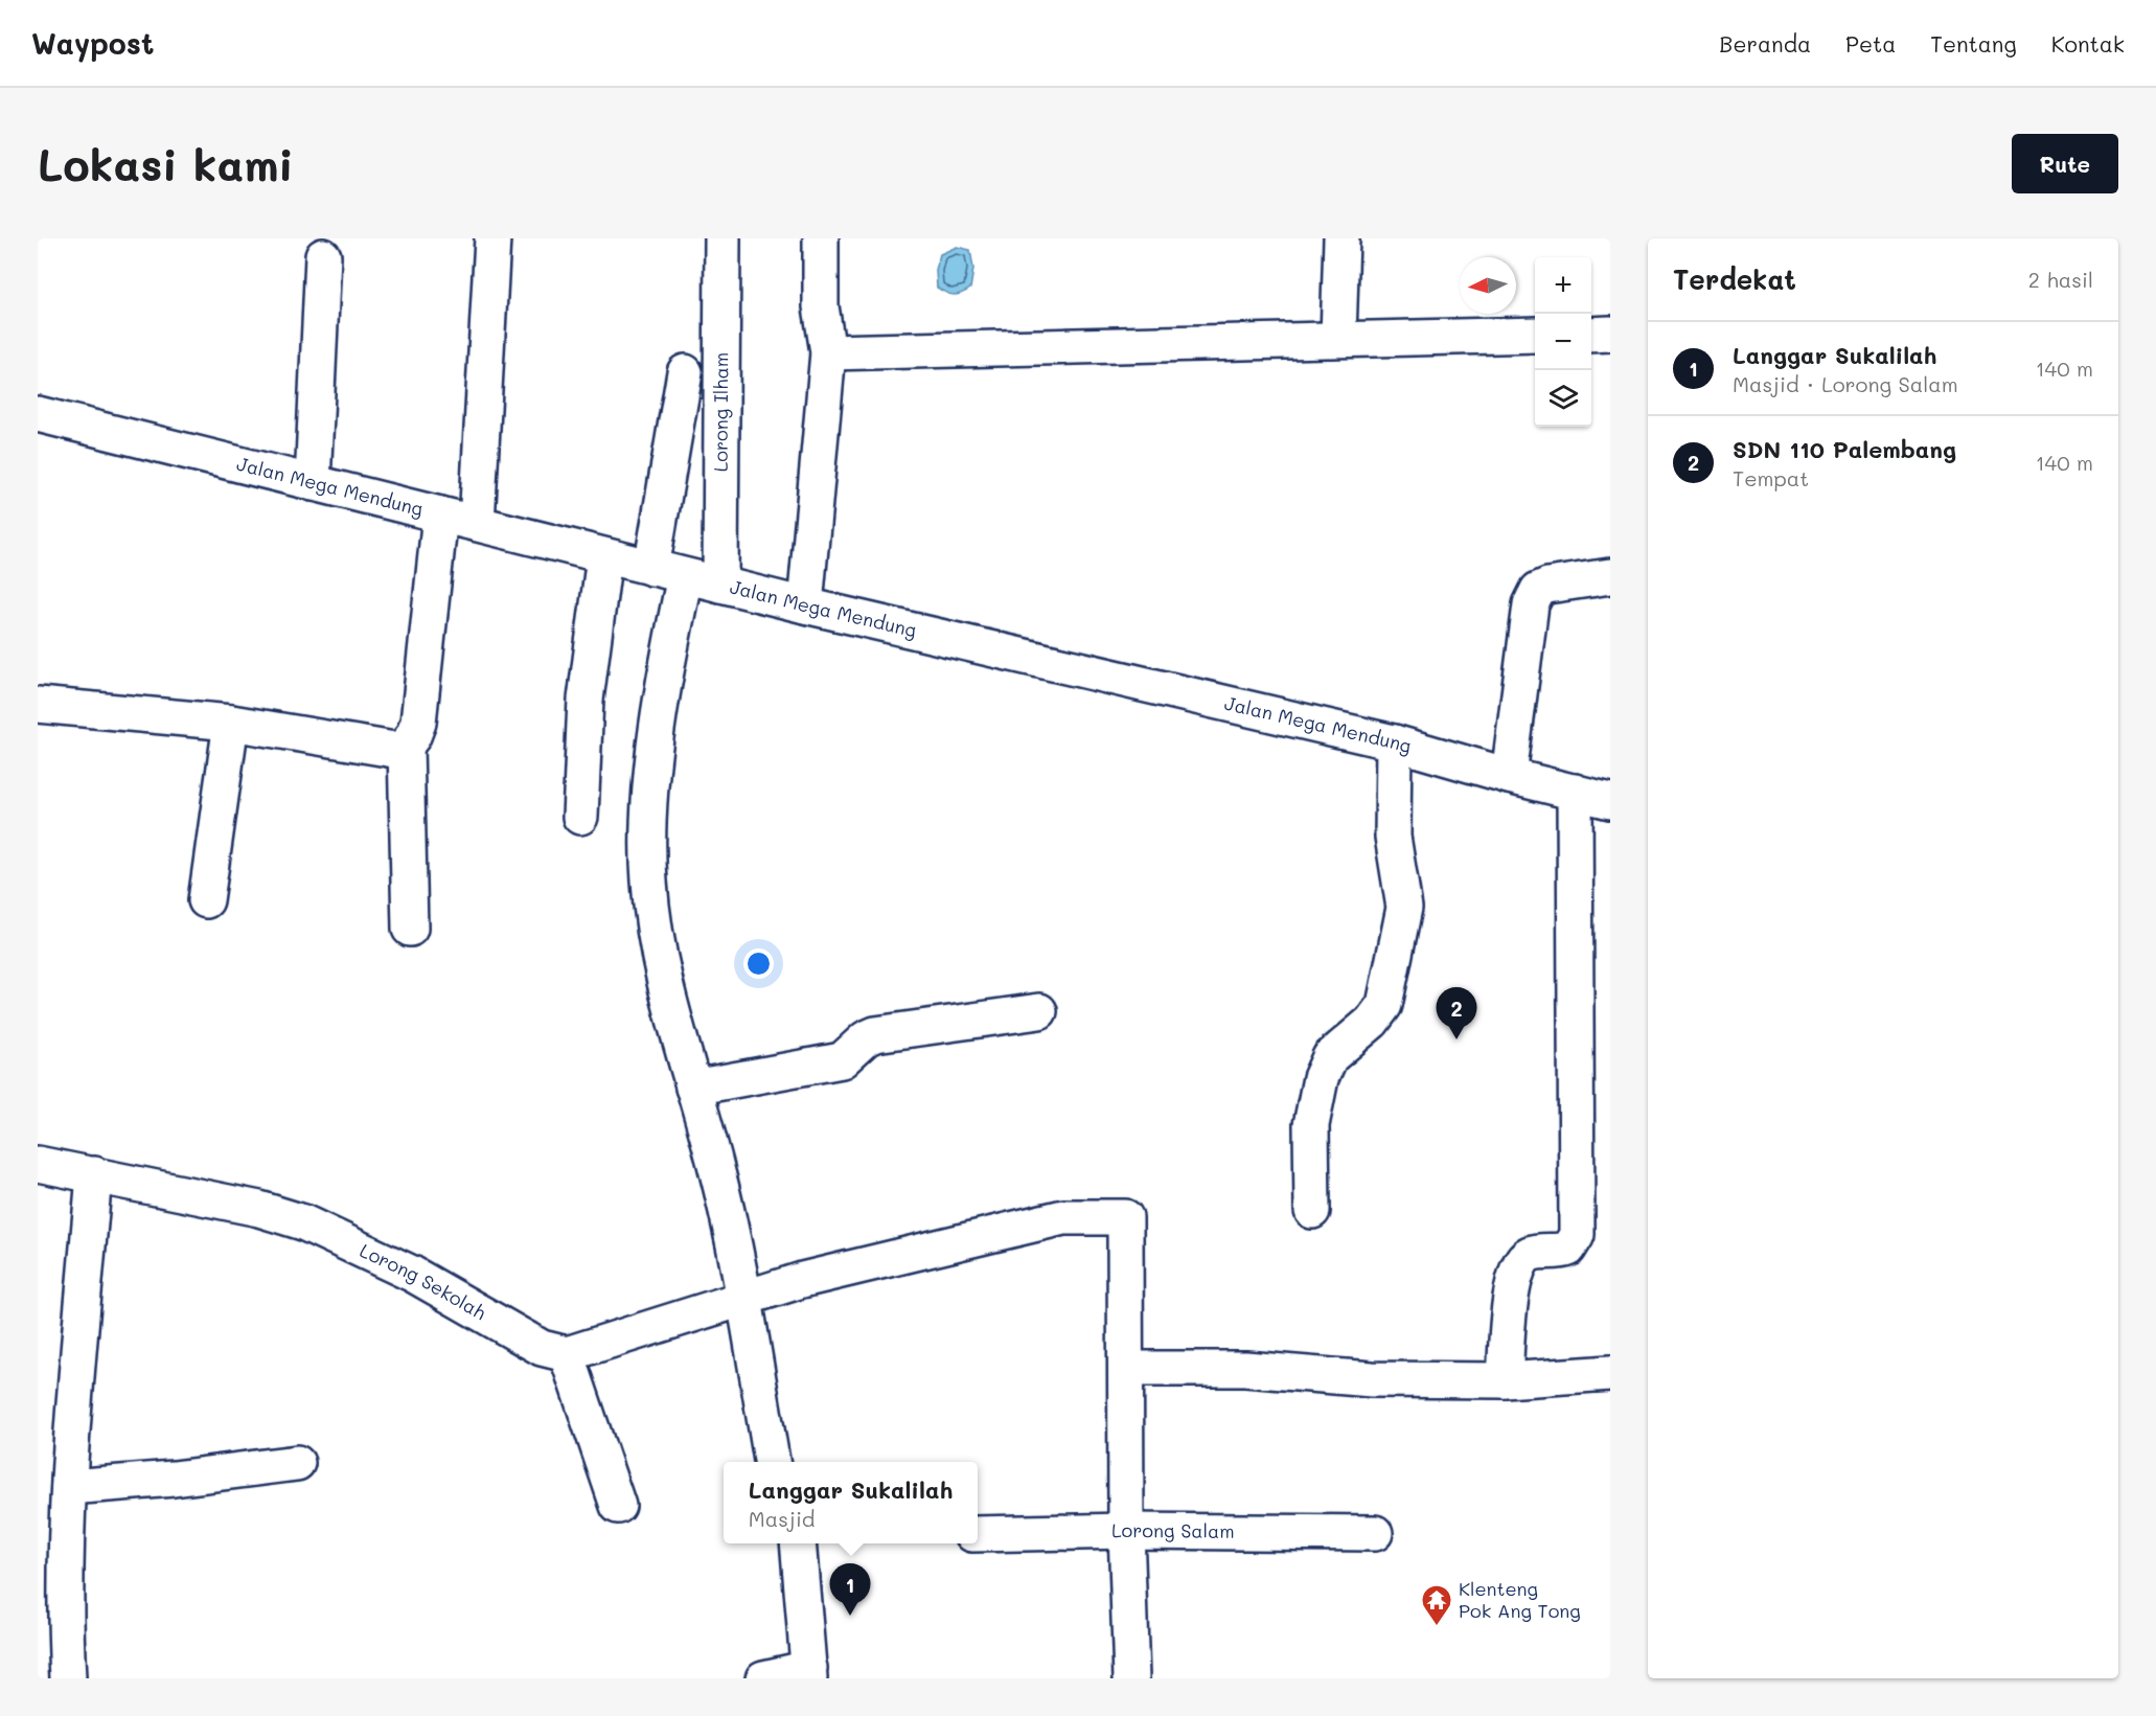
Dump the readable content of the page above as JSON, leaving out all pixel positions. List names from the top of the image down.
{
  "streets": {
    "street": [
      "Lorong Ilham",
      "Jalan Mega Mendung",
      "Lorong Sekolah",
      "Lorong Salam"
    ]
  },
  "crossings": [
    ["Lorong Ilham", "Jalan Mega Mendung"]
  ],
  "places": {
    "temple": ["Klenteng Pok Ang Tong"]
  },
  "north": "left",
  "page": {
    "header": "Waypost",
    "nav": [
      "Beranda",
      "Peta",
      "Tentang",
      "Kontak"
    ],
    "buttons": "Rute",
    "title": "Lokasi kami",
    "heading": ["Terdekat", "2 hasil"],
    "map_buttons": ["+", "−"],
    "list": [
      {
        "mark": "1",
        "name": "Langgar Sukalilah",
        "note": "Masjid · Lorong Salam",
        "value": "140 m"
      },
      {
        "mark": "2",
        "name": "SDN 110 Palembang",
        "note": "Tempat",
        "value": "140 m"
      }
    ],
    "pins": ["2", "1"],
    "popup": ["Langgar Sukalilah", "Masjid"]
  }
}
